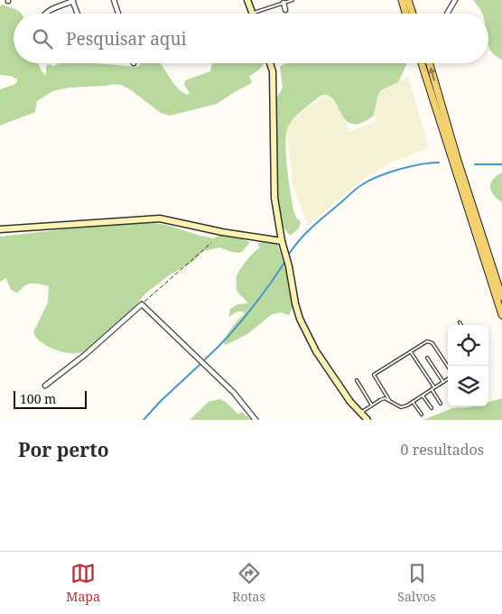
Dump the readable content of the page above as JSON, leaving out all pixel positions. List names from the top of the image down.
{
  "scale_bar": "100 m",
  "page": {
    "search": "Pesquisar aqui",
    "scale": "100 m",
    "heading": ["Por perto", "0 resultados"],
    "nav": ["Mapa", "Rotas", "Salvos"]
  }
}
